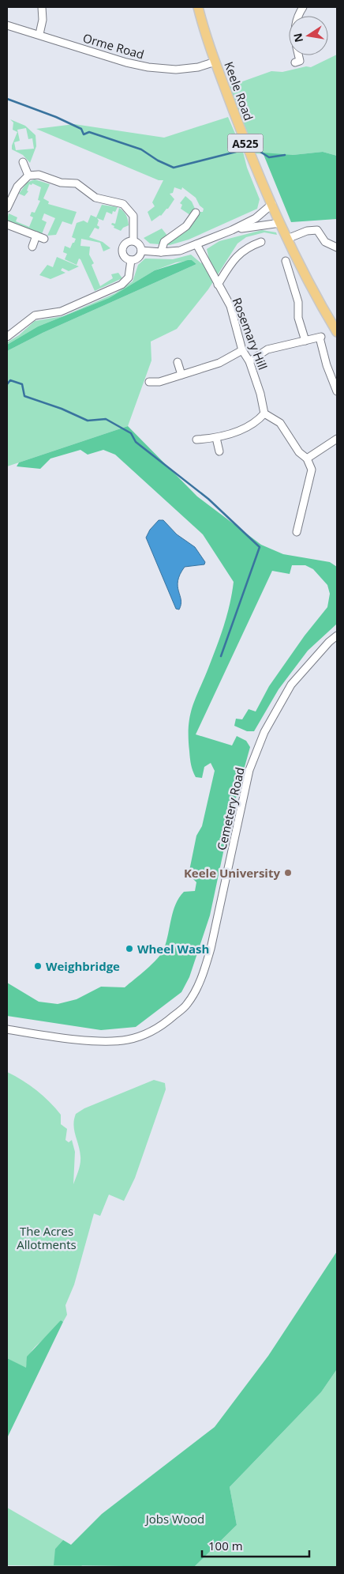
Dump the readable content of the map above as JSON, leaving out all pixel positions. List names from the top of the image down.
{
  "streets": {
    "main road": ["Keele Road", "A525"],
    "street": ["Orme Road", "Rosemary Hill", "Cemetery Road"]
  },
  "crossings": [
    ["Orme Road", "Keele Road"]
  ],
  "parks": ["The Acres Allotments", "Jobs Wood"],
  "places": ["Keele University", "Wheel Wash", "Weighbridge"],
  "scale_bar": "100 m",
  "north": "left"
}
